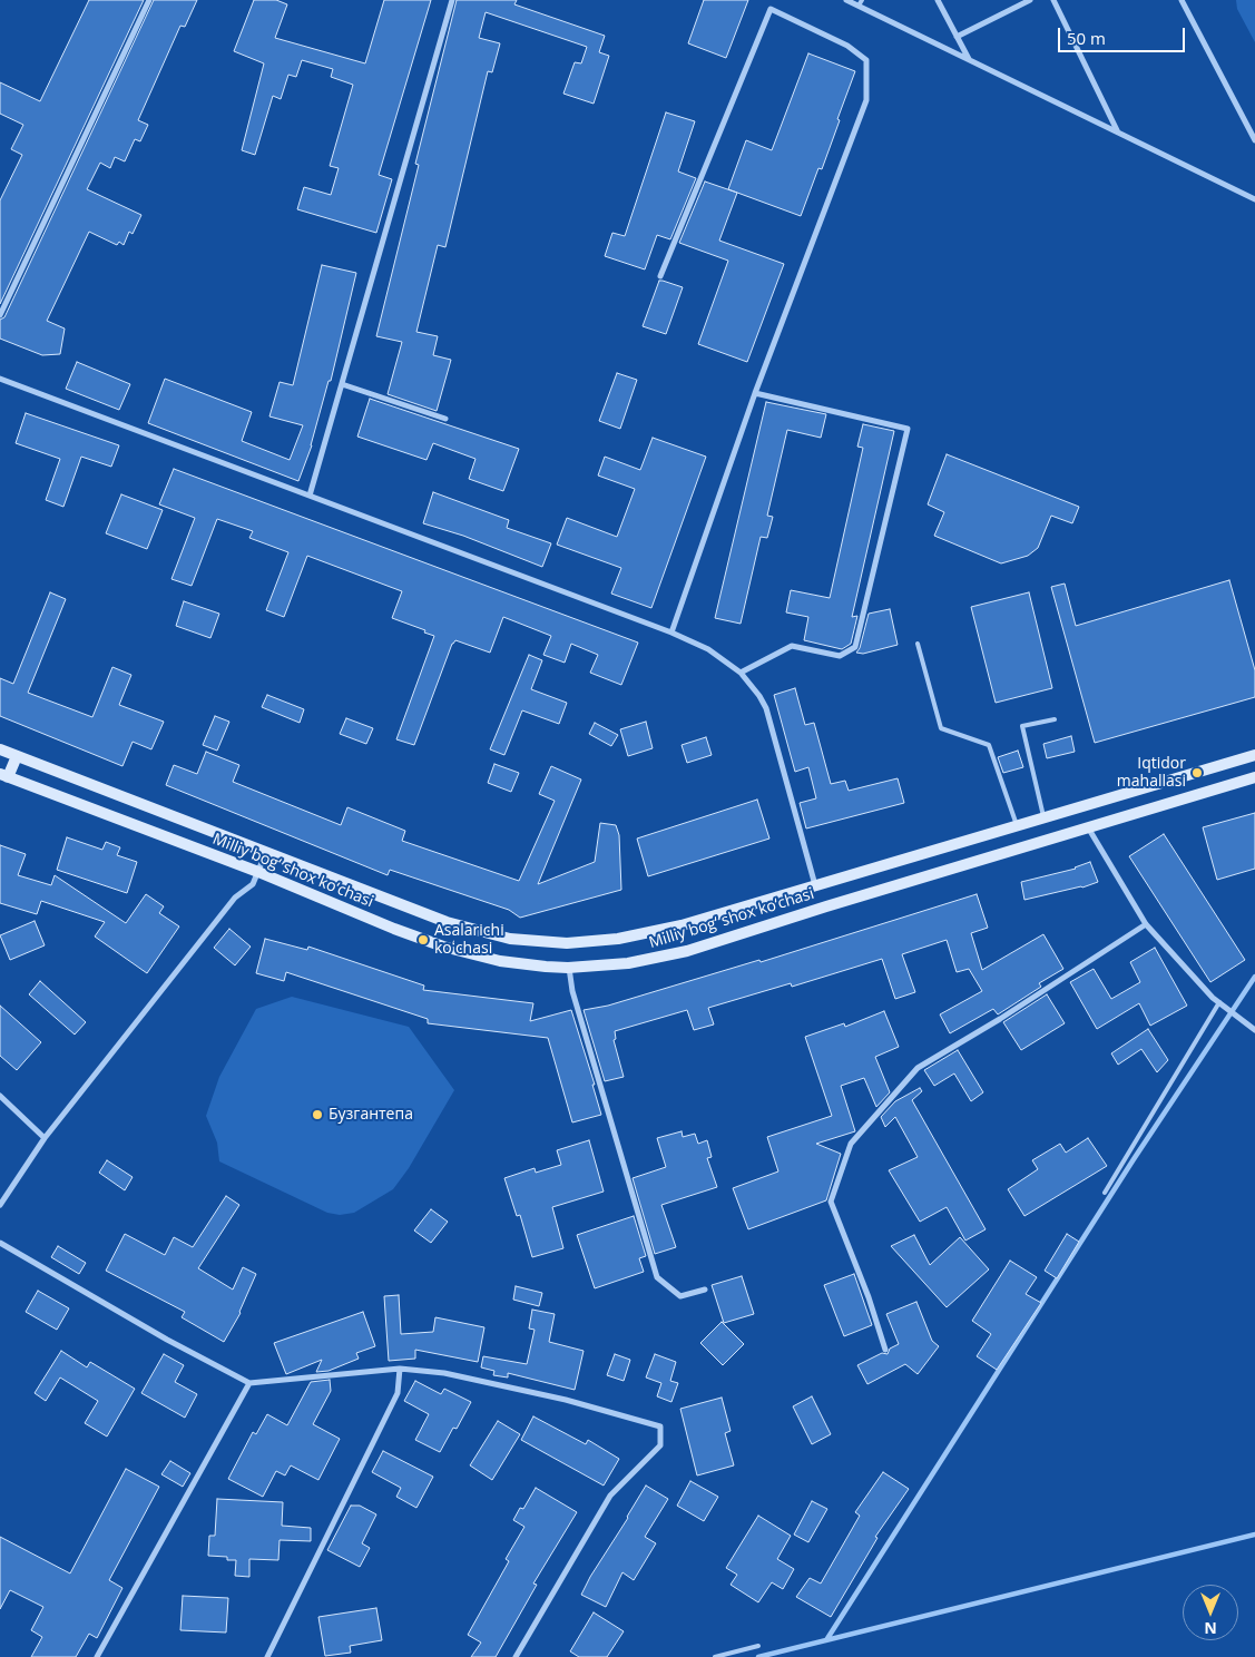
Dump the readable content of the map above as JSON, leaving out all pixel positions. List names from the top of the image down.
{
  "streets": {
    "main road": ["Milliy bog‘ shox ko‘chasi"]
  },
  "places": ["Iqtidor mahallasi", "Asalarichi koʻchasi", "Бузгантепа"],
  "scale_bar": "50 m",
  "north": "bottom"
}
